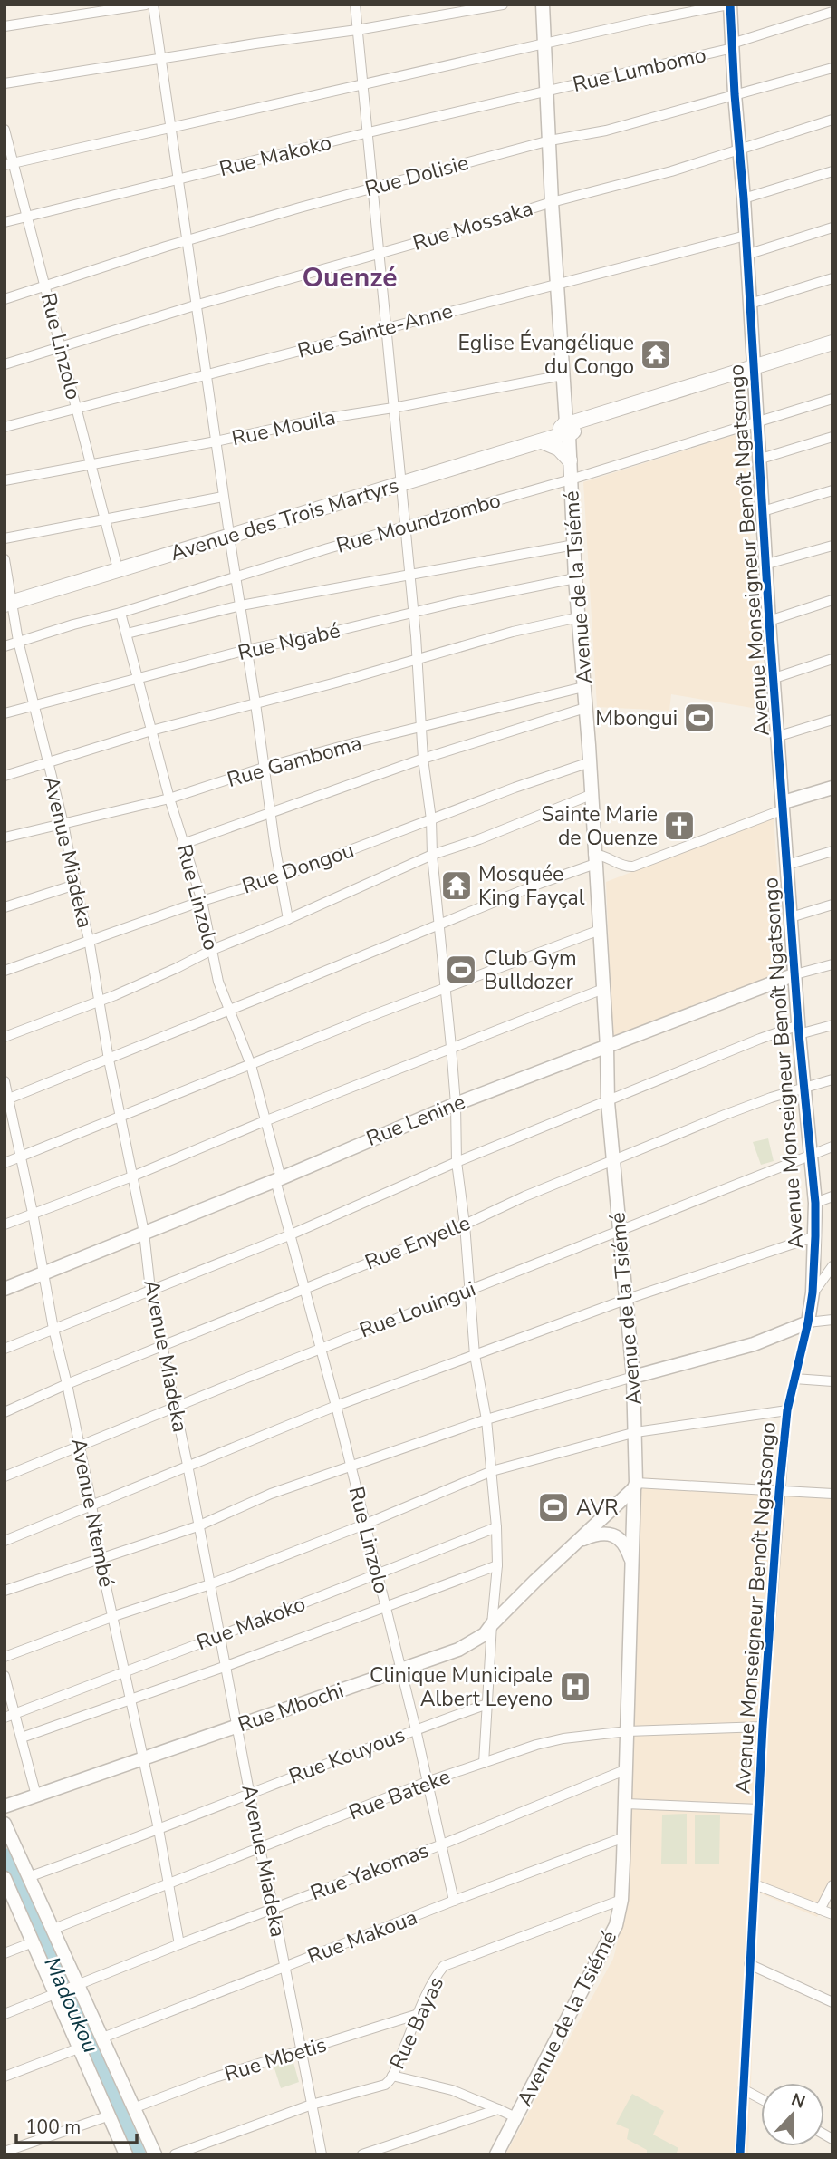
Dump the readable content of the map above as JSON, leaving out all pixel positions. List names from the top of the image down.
{
  "streets": {
    "main road": [
      "Avenue des Trois Martyrs",
      "Avenue Monseigneur Benoît Ngatsongo",
      "Avenue de la Tsiémé",
      "Rue Lenine",
      "Rue Mbochi"
    ],
    "street": [
      "Rue Lumbomo",
      "Rue Makoko",
      "Rue Dolisie",
      "Rue Mossaka",
      "Rue Sainte-Anne",
      "Rue Linzolo",
      "Rue Mouila",
      "Rue Moundzombo",
      "Rue Ngabé",
      "Rue Gamboma",
      "Avenue Miadeka",
      "Rue Dongou",
      "Rue Enyelle",
      "Rue Louingui",
      "Avenue Ntembé",
      "Rue Kouyous",
      "Rue Bateke",
      "Rue Yakomas",
      "Rue Makoua",
      "Rue Bayas",
      "Rue Mbetis"
    ]
  },
  "crossings": [
    ["Rue Lumbomo", "Rue Makoko"],
    ["Rue Lumbomo", "Avenue Monseigneur Benoît Ngatsongo"],
    ["Rue Lumbomo", "Avenue de la Tsiémé"],
    ["Rue Makoko", "Rue Linzolo"],
    ["Rue Makoko", "Avenue de la Tsiémé"],
    ["Rue Makoko", "Avenue Miadeka"],
    ["Rue Makoko", "Avenue Ntembé"],
    ["Rue Dolisie", "Rue Linzolo"],
    ["Rue Dolisie", "Avenue Monseigneur Benoît Ngatsongo"],
    ["Rue Dolisie", "Avenue de la Tsiémé"],
    ["Rue Mossaka", "Rue Linzolo"],
    ["Rue Mossaka", "Avenue Monseigneur Benoît Ngatsongo"],
    ["Rue Mossaka", "Avenue de la Tsiémé"],
    ["Rue Sainte-Anne", "Rue Linzolo"],
    ["Rue Sainte-Anne", "Avenue Monseigneur Benoît Ngatsongo"],
    ["Rue Sainte-Anne", "Avenue de la Tsiémé"],
    ["Rue Linzolo", "Rue Mouila"],
    ["Rue Linzolo", "Avenue des Trois Martyrs"],
    ["Rue Linzolo", "Rue Moundzombo"],
    ["Rue Linzolo", "Rue Ngabé"],
    ["Rue Linzolo", "Rue Gamboma"],
    ["Rue Linzolo", "Rue Dongou"],
    ["Rue Linzolo", "Rue Lenine"],
    ["Rue Linzolo", "Rue Enyelle"],
    ["Rue Linzolo", "Rue Louingui"],
    ["Rue Linzolo", "Rue Mbochi"],
    ["Rue Linzolo", "Rue Kouyous"],
    ["Rue Linzolo", "Rue Bateke"],
    ["Rue Linzolo", "Rue Yakomas"],
    ["Rue Linzolo", "Rue Makoua"],
    ["Rue Mouila", "Avenue de la Tsiémé"],
    ["Avenue des Trois Martyrs", "Avenue Monseigneur Benoît Ngatsongo"],
    ["Avenue des Trois Martyrs", "Avenue de la Tsiémé"],
    ["Avenue des Trois Martyrs", "Avenue Miadeka"],
    ["Rue Moundzombo", "Avenue Monseigneur Benoît Ngatsongo"],
    ["Rue Moundzombo", "Avenue de la Tsiémé"],
    ["Rue Moundzombo", "Avenue Miadeka"],
    ["Avenue Monseigneur Benoît Ngatsongo", "Rue Lenine"],
    ["Avenue Monseigneur Benoît Ngatsongo", "Rue Enyelle"],
    ["Avenue Monseigneur Benoît Ngatsongo", "Rue Louingui"],
    ["Avenue Monseigneur Benoît Ngatsongo", "Rue Bateke"],
    ["Avenue de la Tsiémé", "Rue Ngabé"],
    ["Avenue de la Tsiémé", "Rue Gamboma"],
    ["Avenue de la Tsiémé", "Rue Dongou"],
    ["Avenue de la Tsiémé", "Rue Lenine"],
    ["Avenue de la Tsiémé", "Rue Enyelle"],
    ["Avenue de la Tsiémé", "Rue Louingui"],
    ["Avenue de la Tsiémé", "Rue Mbochi"],
    ["Avenue de la Tsiémé", "Rue Bateke"],
    ["Avenue de la Tsiémé", "Rue Yakomas"],
    ["Avenue de la Tsiémé", "Rue Makoua"],
    ["Avenue de la Tsiémé", "Rue Bayas"],
    ["Rue Ngabé", "Avenue Miadeka"],
    ["Rue Gamboma", "Avenue Miadeka"],
    ["Avenue Miadeka", "Rue Dongou"],
    ["Avenue Miadeka", "Rue Lenine"],
    ["Avenue Miadeka", "Rue Enyelle"],
    ["Avenue Miadeka", "Rue Louingui"],
    ["Avenue Miadeka", "Rue Mbochi"],
    ["Avenue Miadeka", "Rue Kouyous"],
    ["Avenue Miadeka", "Rue Bateke"],
    ["Avenue Miadeka", "Rue Yakomas"],
    ["Avenue Miadeka", "Rue Makoua"],
    ["Avenue Miadeka", "Rue Bayas"],
    ["Avenue Miadeka", "Rue Mbetis"],
    ["Rue Lenine", "Avenue Ntembé"],
    ["Rue Enyelle", "Avenue Ntembé"],
    ["Rue Louingui", "Avenue Ntembé"],
    ["Avenue Ntembé", "Rue Mbochi"],
    ["Avenue Ntembé", "Rue Kouyous"],
    ["Avenue Ntembé", "Rue Bateke"],
    ["Avenue Ntembé", "Rue Yakomas"],
    ["Rue Bayas", "Rue Mbetis"]
  ],
  "districts": ["Ouenzé"],
  "water": ["Madoukou"],
  "places": {
    "temple": ["Eglise Évangélique du Congo", "Mosquée King Fayçal"],
    "sports": ["Mbongui", "Club Gym Bulldozer", "AVR"],
    "church": ["Sainte Marie de Ouenze"],
    "hospital": ["Clinique Municipale Albert Leyeno"]
  },
  "scale_bar": "100 m",
  "north": "top"
}
